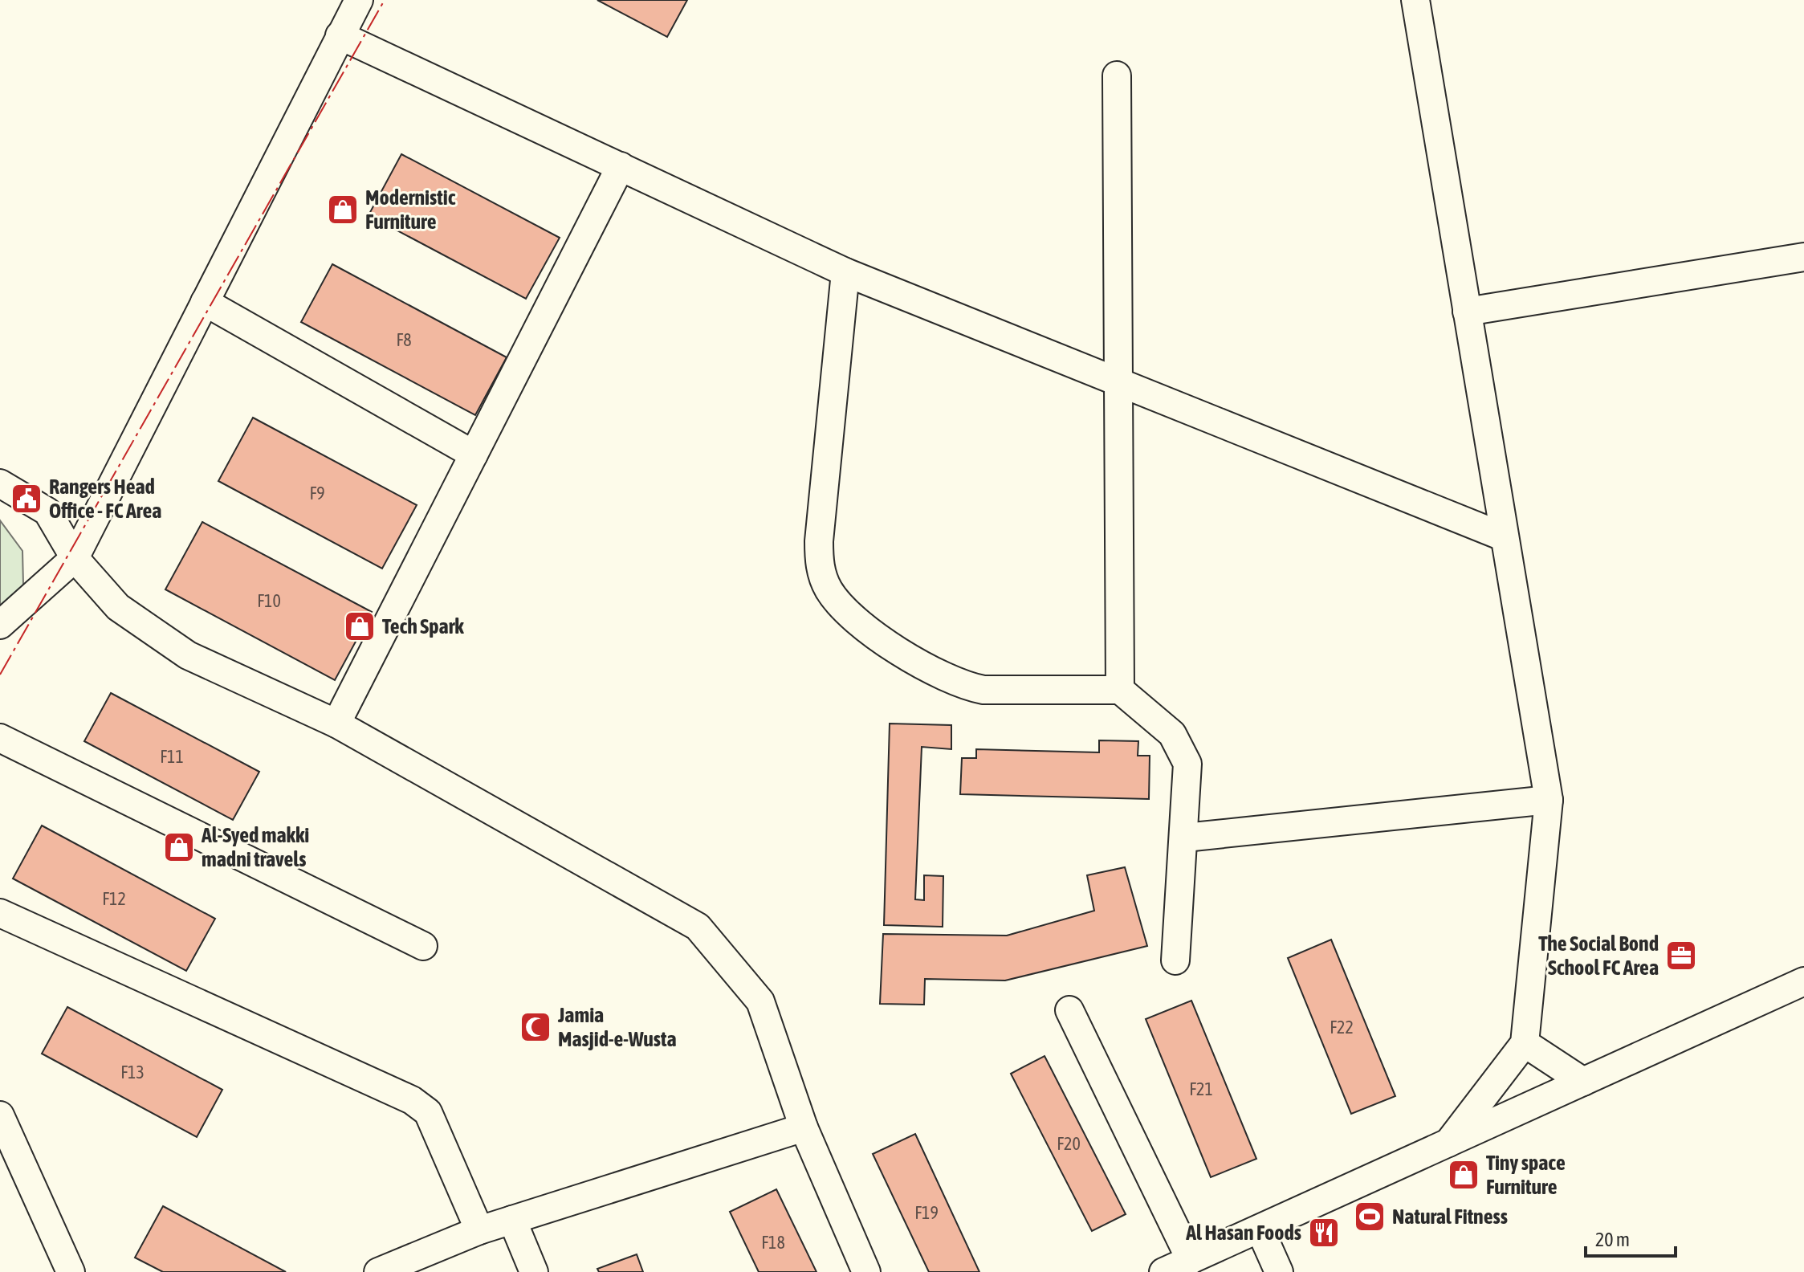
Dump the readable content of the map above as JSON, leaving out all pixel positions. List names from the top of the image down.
{
  "places": {
    "shop": [
      "Modernistic Furniture",
      "Tech Spark",
      "Al-Syed makki madni travels",
      "Tiny space Furniture"
    ],
    "public building": ["Rangers Head Office - FC Area"],
    "office": ["The Social Bond School FC Area"],
    "mosque": ["Jamia Masjid-e-Wusta"],
    "sports": ["Natural Fitness"],
    "restaurant": ["Al Hasan Foods"]
  },
  "house_numbers": [
    "F8",
    "F9",
    "F10",
    "F11",
    "F12",
    "F22",
    "F13",
    "F21",
    "F20",
    "F19",
    "F18"
  ],
  "scale_bar": "20 m"
}
